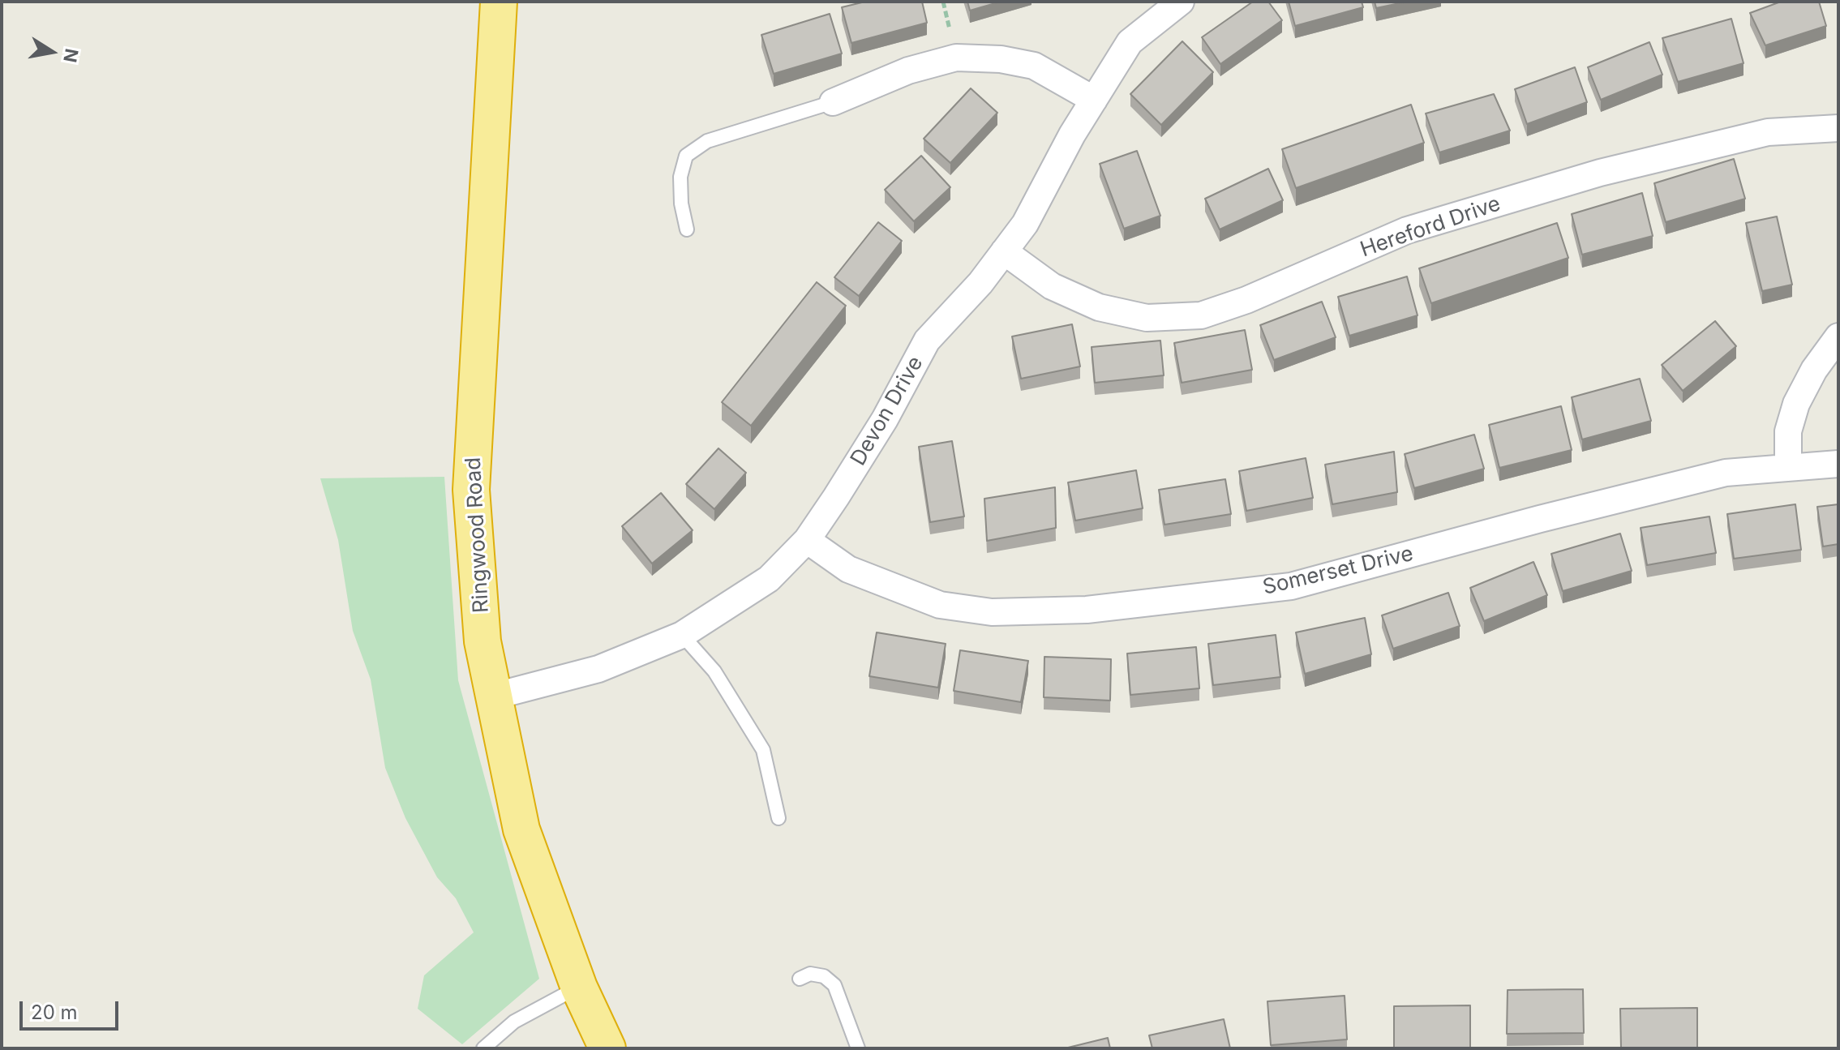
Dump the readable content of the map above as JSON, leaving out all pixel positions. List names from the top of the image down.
{
  "streets": {
    "highway": ["Ringwood Road"],
    "street": ["Hereford Drive", "Devon Drive", "Somerset Drive"]
  },
  "crossings": [
    ["Hereford Drive", "Devon Drive"],
    ["Devon Drive", "Ringwood Road"],
    ["Devon Drive", "Somerset Drive"]
  ],
  "scale_bar": "20 m",
  "north": "right"
}
